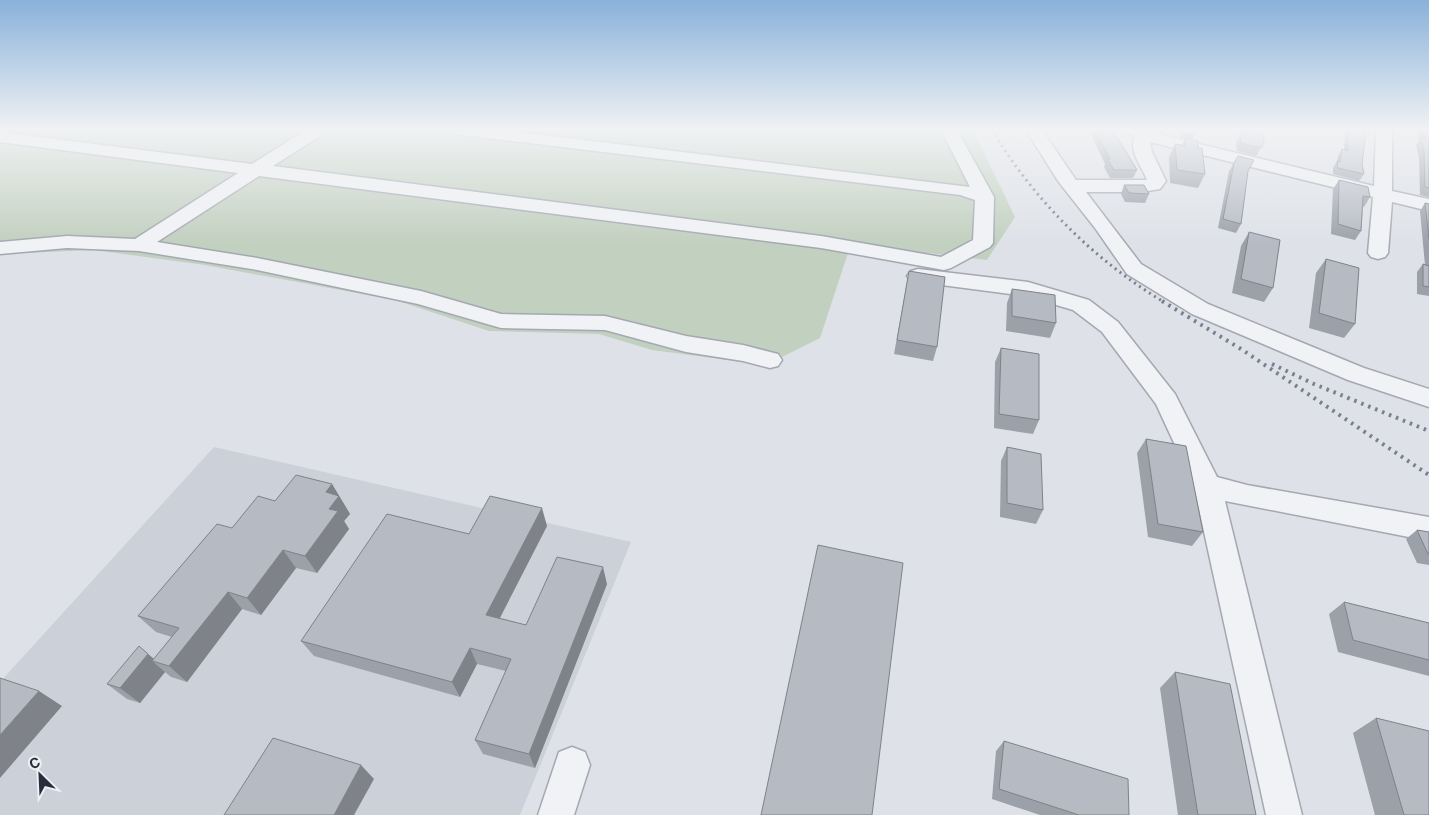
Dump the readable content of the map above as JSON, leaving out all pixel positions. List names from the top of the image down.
{
  "north": "top left"
}
